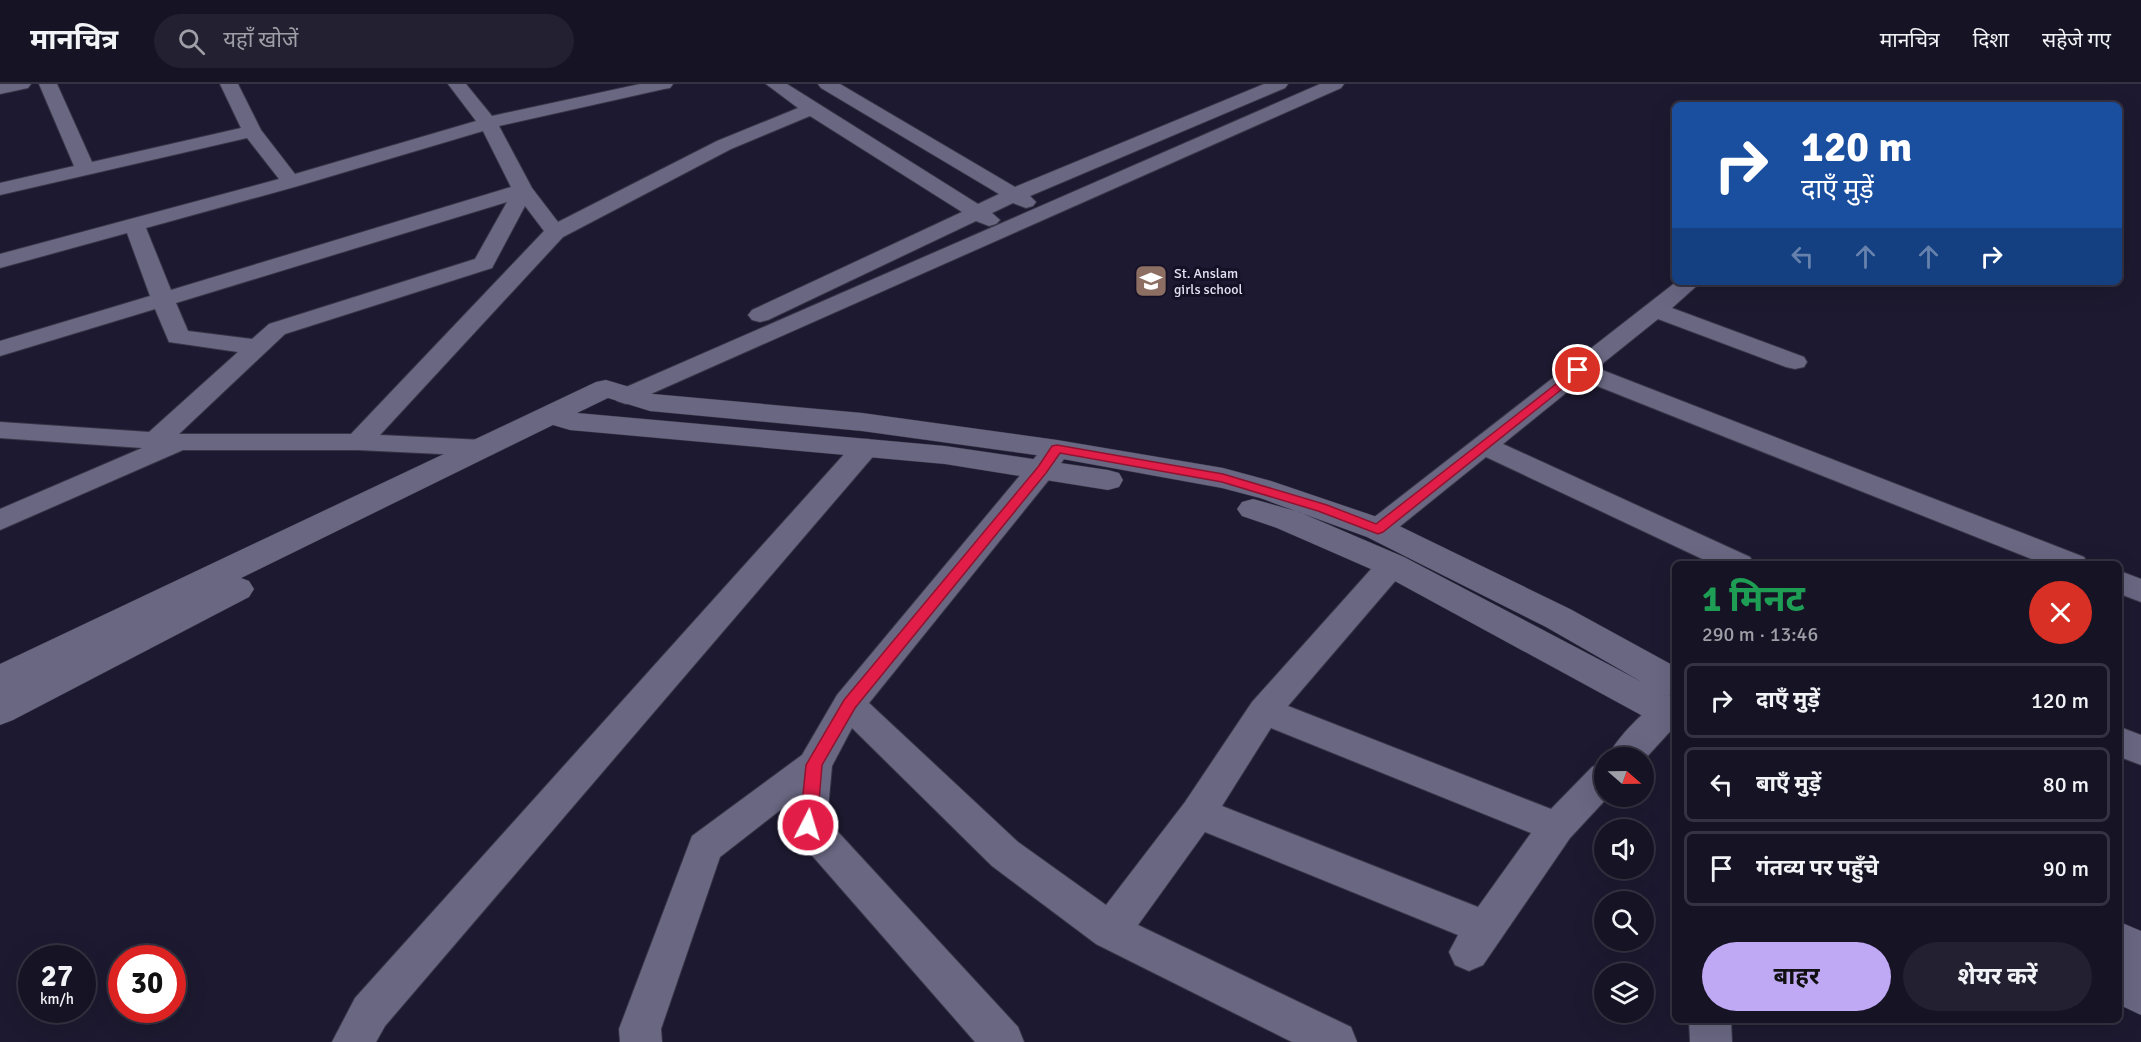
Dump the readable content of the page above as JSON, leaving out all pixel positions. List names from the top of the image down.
{
  "places": {
    "school or university": ["St. Anslam girls school"]
  },
  "north": "right",
  "page": {
    "header": "मानचित्र",
    "search": "यहाँ खोजें",
    "nav": ["मानचित्र", "दिशा", "सहेजे गए"],
    "turn": ["120 m", "दाएँ मुड़ें"],
    "heading": ["1 मिनट", "290 m · 13:46"],
    "list": [
      {
        "name": "दाएँ मुड़ें",
        "value": "120 m"
      },
      {
        "name": "बाएँ मुड़ें",
        "value": "80 m"
      },
      {
        "name": "गंतव्य पर पहुँचे",
        "value": "90 m"
      }
    ],
    "buttons": ["बाहर", "शेयर करें"],
    "speed": "27 km/h",
    "limit": "30"
  }
}
